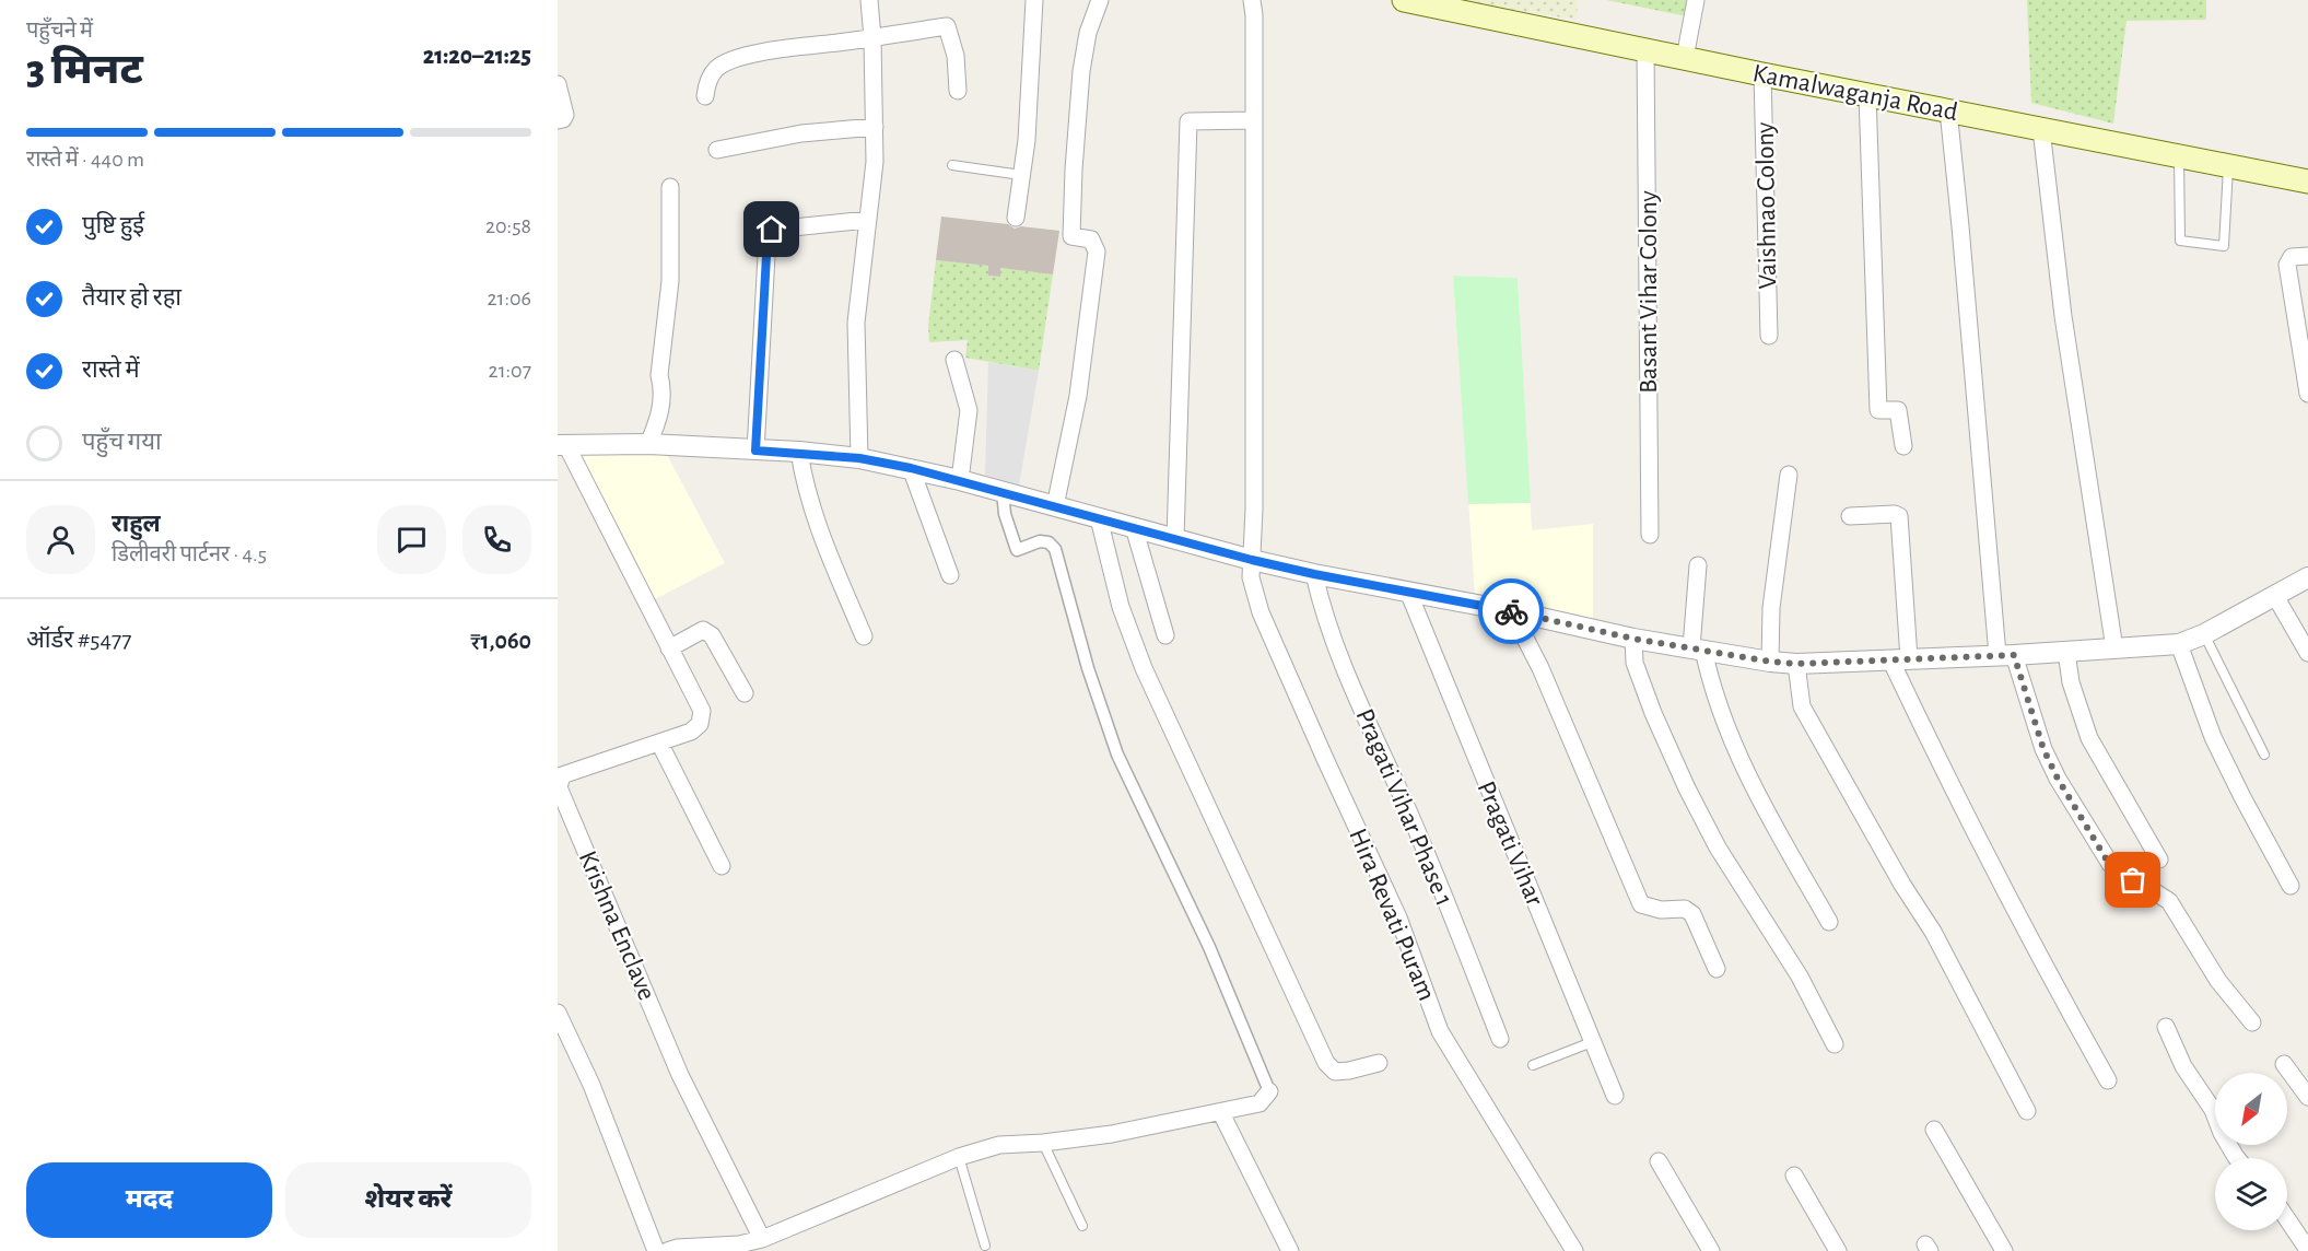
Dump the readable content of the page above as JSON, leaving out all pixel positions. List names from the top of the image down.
{
  "streets": {
    "main road": ["Kamalwaganja Road"],
    "street": [
      "Vaishnao Colony",
      "Basant Vihar Colony",
      "Pragati Vihar Phase 1",
      "Pragati Vihar",
      "Hira Revati Puram",
      "Krishna Enclave"
    ]
  },
  "crossings": [
    ["Kamalwaganja Road", "Vaishnao Colony"],
    ["Kamalwaganja Road", "Basant Vihar Colony"]
  ],
  "north": "bottom left",
  "page": {
    "heading": ["3 मिनट", "पहुँचने में", "21:20–21:25"],
    "panel": [
      "राहुल",
      "डिलीवरी पार्टनर · 4.5",
      "ऑर्डर #5477",
      "₹1,060"
    ],
    "bar": "रास्ते में · 440 m",
    "list": [
      ["पुष्टि हुई", "20:58"],
      ["तैयार हो रहा", "21:06"],
      ["रास्ते में", "21:07"],
      "पहुँच गया"
    ],
    "buttons": ["मदद", "शेयर करें"]
  }
}
